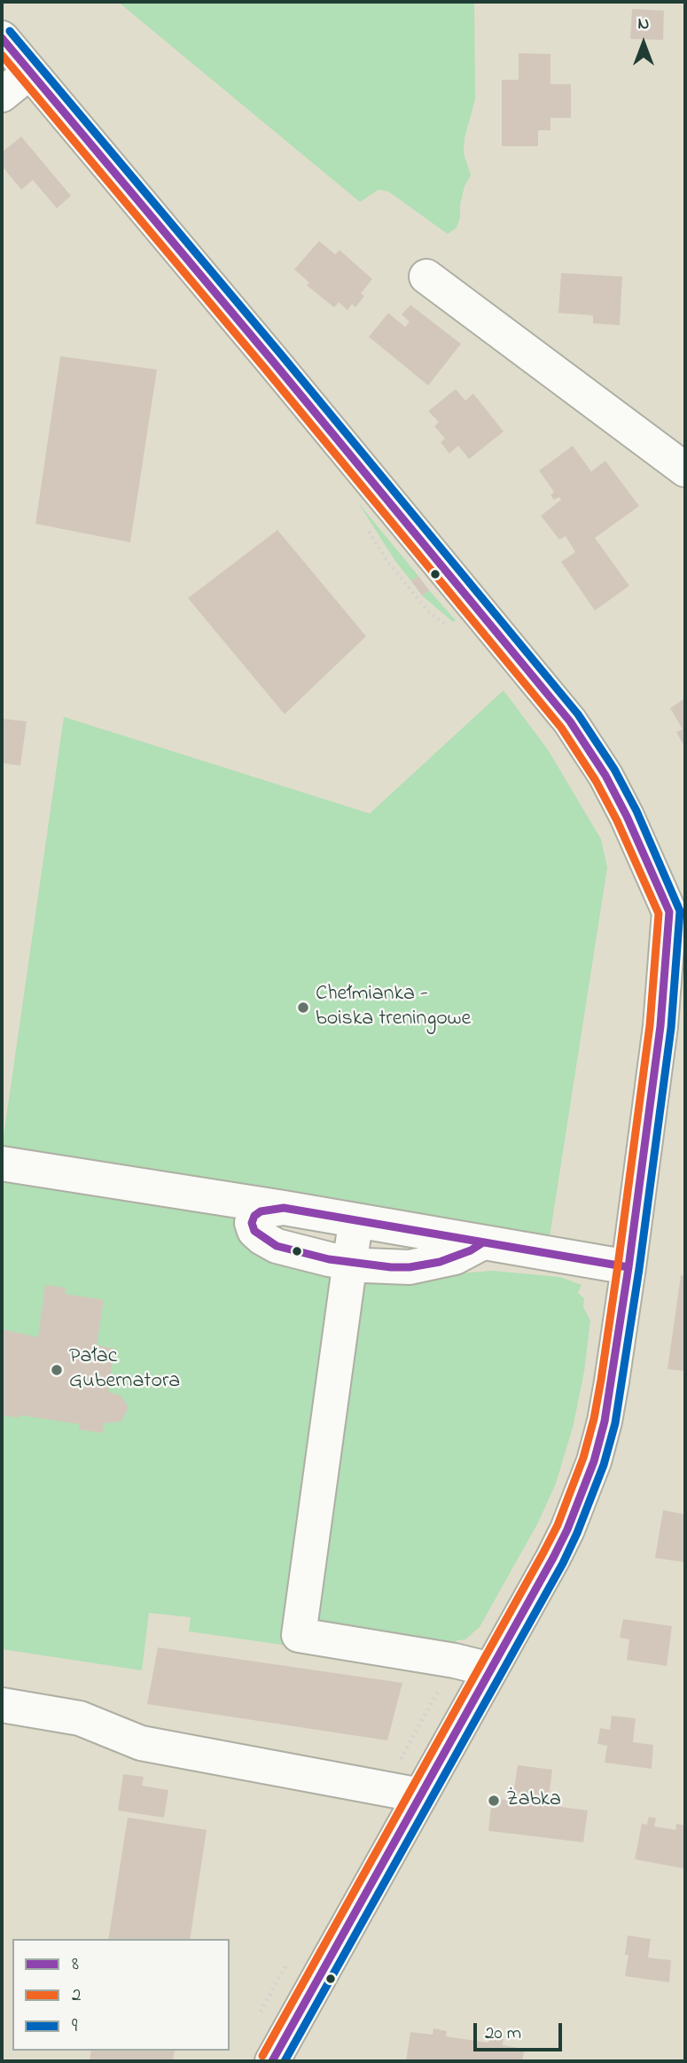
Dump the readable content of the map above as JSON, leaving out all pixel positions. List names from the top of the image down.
{
  "places": ["Chełmianka - boiska treningowe", "Pałac Gubernatora", "Żabka"],
  "lines": ["transit line 9", "transit line 8", "transit line 2"],
  "legend": ["8", "2", "9"],
  "scale_bar": "20 m",
  "north": "top"
}
